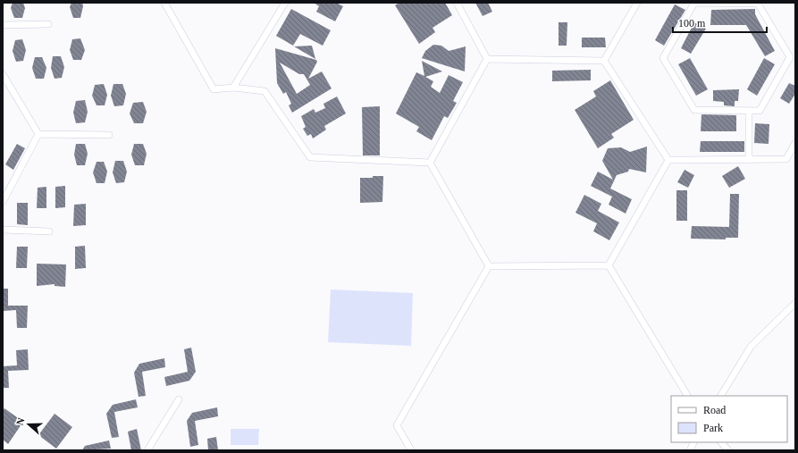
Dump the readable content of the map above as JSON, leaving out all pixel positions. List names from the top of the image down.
{
  "legend": ["Road", "Park"],
  "scale_bar": "100 m",
  "north": "left"
}
